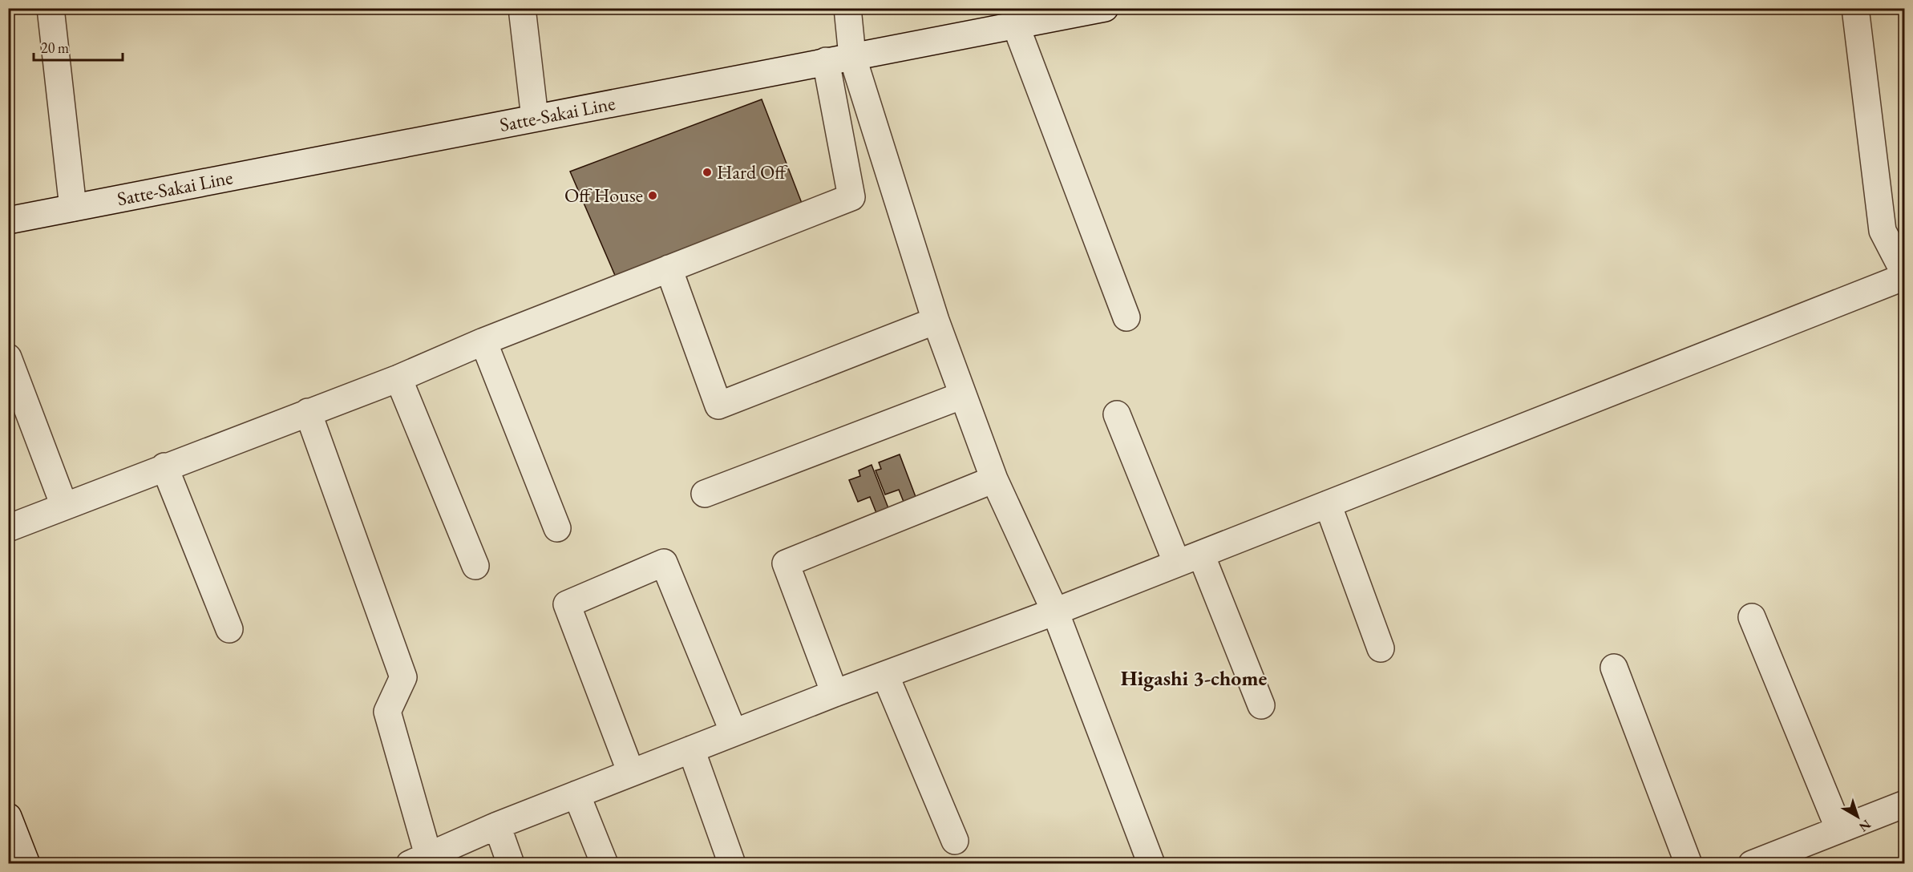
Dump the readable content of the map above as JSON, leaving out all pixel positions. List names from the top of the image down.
{
  "streets": {
    "street": ["Satte-Sakai Line"]
  },
  "districts": ["Higashi 3-chome"],
  "places": ["Hard Off", "Off House"],
  "scale_bar": "20 m",
  "north": "bottom right"
}
